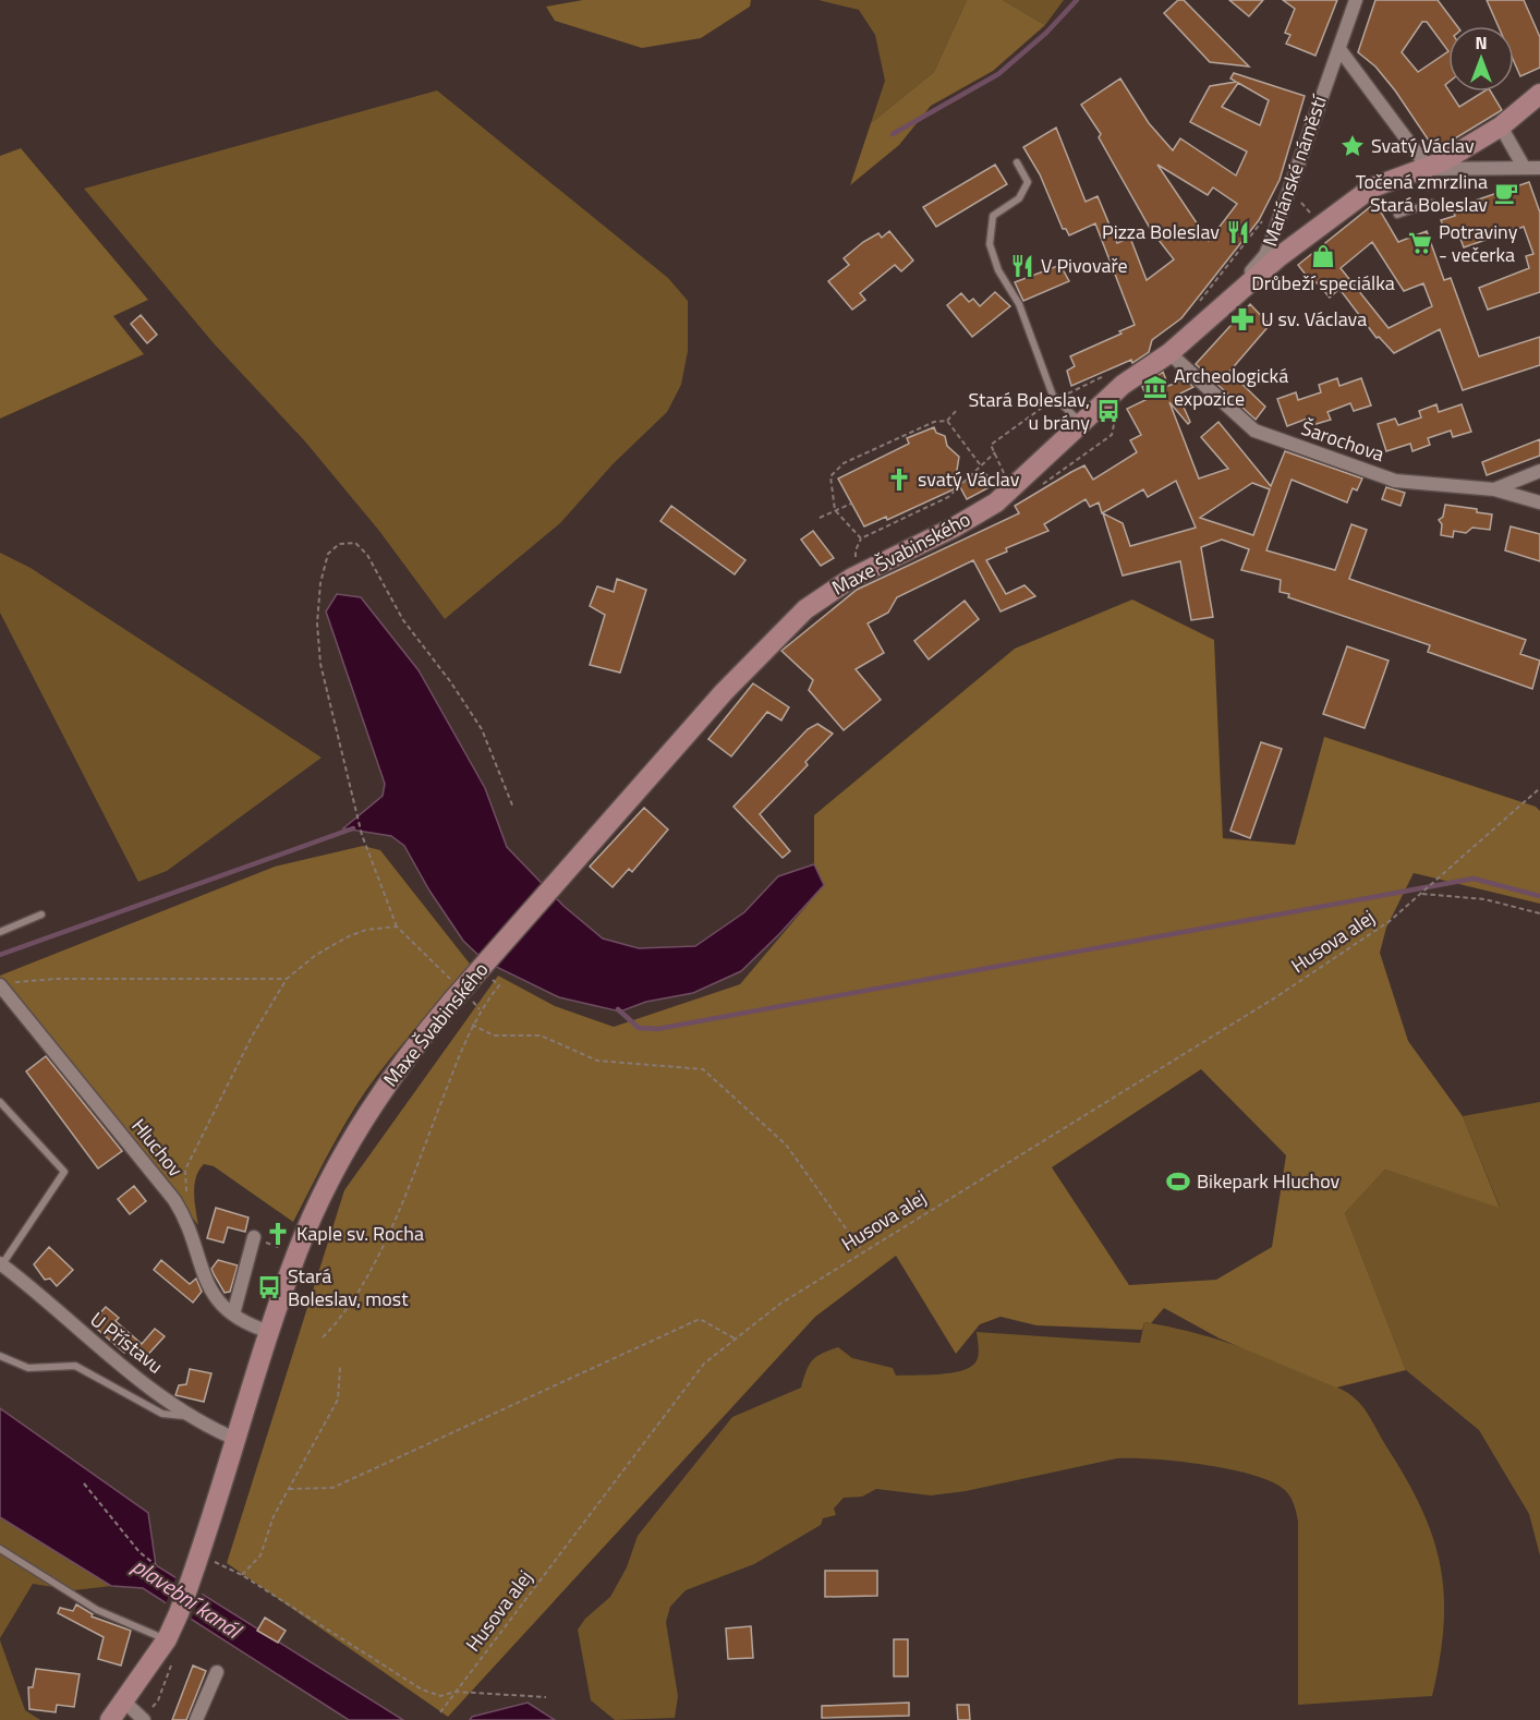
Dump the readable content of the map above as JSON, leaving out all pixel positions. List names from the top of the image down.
{
  "streets": {
    "main road": ["Mariánské náměstí", "Maxe Švabinského"],
    "street": ["Šarochova", "Hluchov", "U Přístavu"],
    "path": ["Husova alej"]
  },
  "crossings": [
    ["Šarochova", "Maxe Švabinského"],
    ["Maxe Švabinského", "Hluchov"],
    ["Maxe Švabinského", "U Přístavu"]
  ],
  "water": ["plavební kanál"],
  "places": {
    "place": ["Svatý Václav"],
    "cafe": ["Točená zmrzlina Stará Boleslav"],
    "restaurant": ["Pizza Boleslav", "V Pivovaře"],
    "supermarket": ["Potraviny - večerka"],
    "shop": ["Drůbeží speciálka"],
    "pharmacy": ["U sv. Václava"],
    "museum": ["Archeologická expozice"],
    "bus stop": ["Stará Boleslav, u brány", "Stará Boleslav, most"],
    "church": ["svatý Václav", "Kaple sv. Rocha"],
    "sports": ["Bikepark Hluchov"]
  },
  "north": "top"
}
